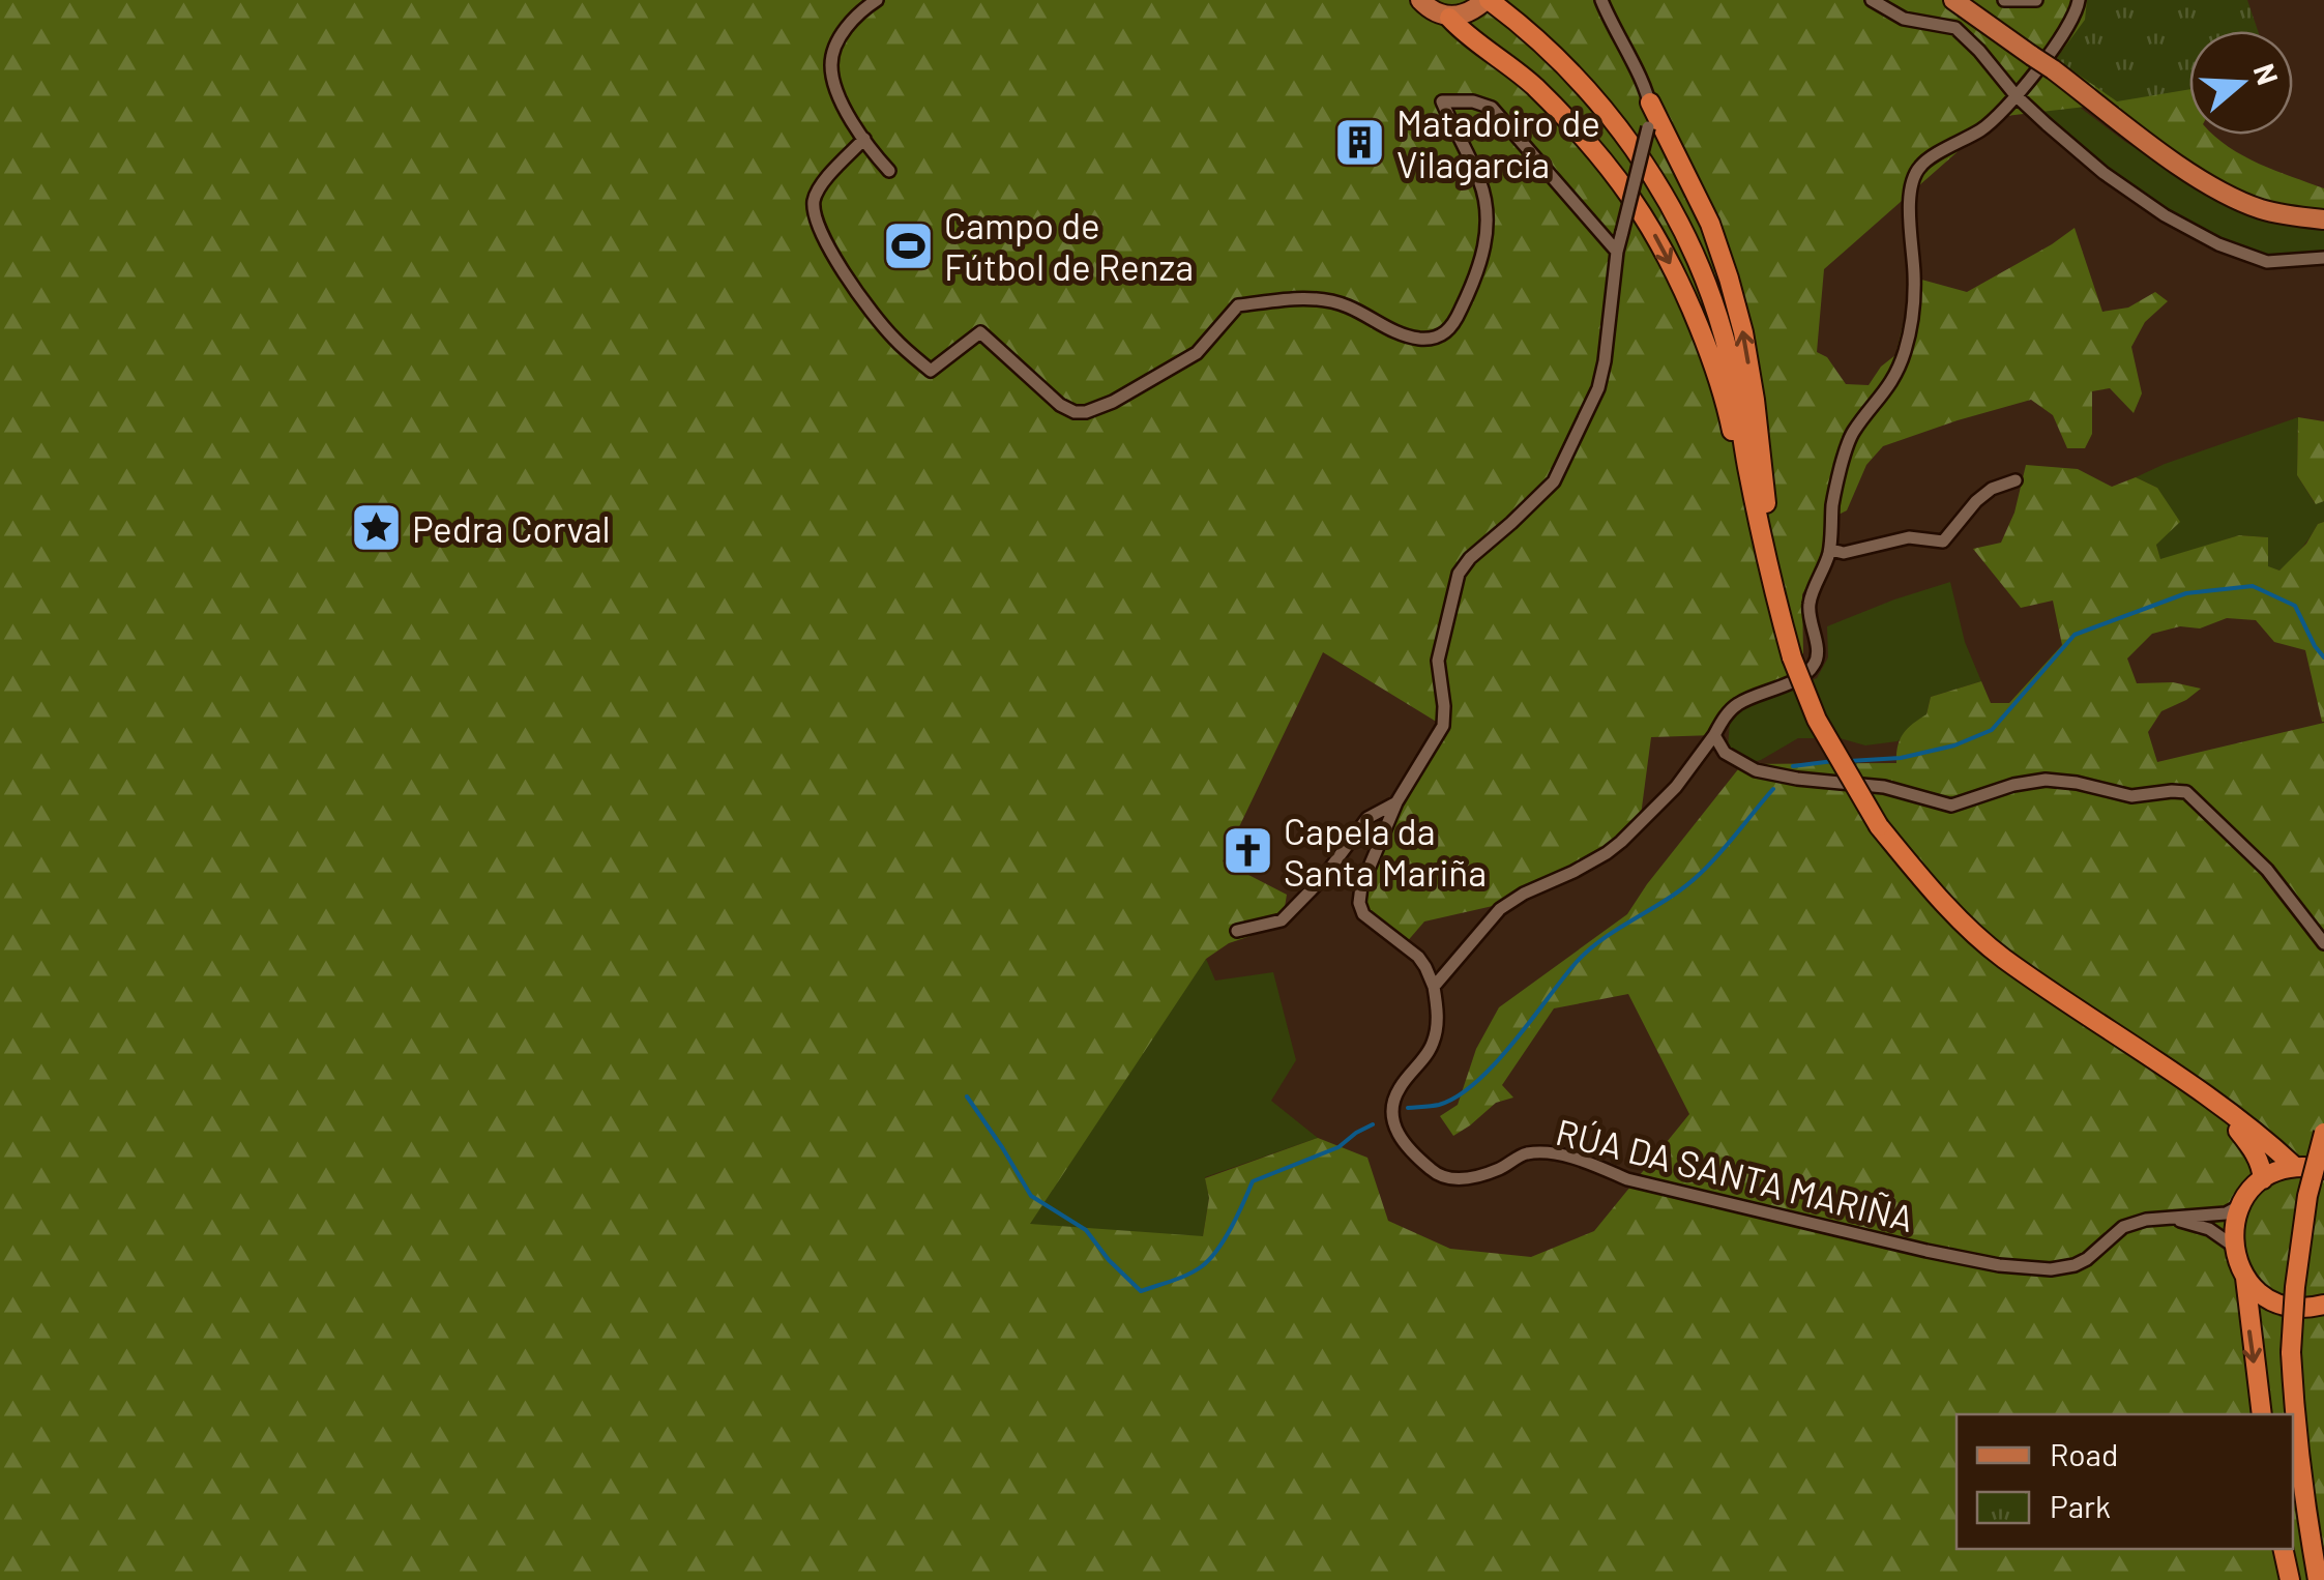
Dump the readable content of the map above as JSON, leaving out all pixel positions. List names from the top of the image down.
{
  "streets": {
    "street": ["RÚA DA SANTA MARIÑA"]
  },
  "places": {
    "building": ["Matadoiro de Vilagarcía"],
    "sports": ["Campo de Fútbol de Renza"],
    "place": ["Pedra Corval"],
    "church": ["Capela da Santa Mariña"]
  },
  "legend": ["Road", "Park"],
  "north": "right"
}
